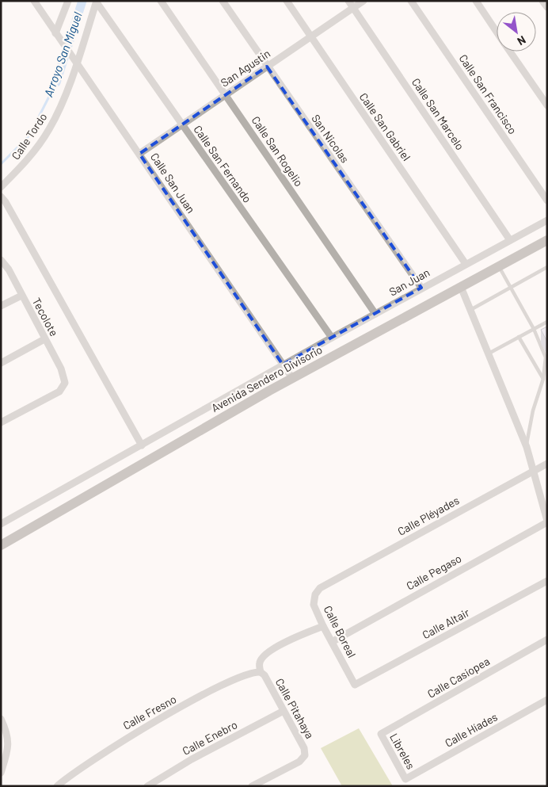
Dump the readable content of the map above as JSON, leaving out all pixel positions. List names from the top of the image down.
{
  "streets": {
    "street": [
      "San Agustin",
      "Calle San Francisco",
      "Calle San Marcelo",
      "Calle San Gabriel",
      "Calle Tordo",
      "San Nicolas",
      "Calle San Rogelio",
      "Calle San Fernando",
      "Calle San Juan",
      "San Juan",
      "Tecolote",
      "Avenida Sendero Divisorio",
      "Calle Pléyades",
      "Calle Pegaso",
      "Calle Altair",
      "Calle Boreal",
      "Calle Casiopea",
      "Calle Pitahaya",
      "Calle Fresno",
      "Calle Híades",
      "Calle Enebro",
      "Libreles"
    ]
  },
  "crossings": [
    ["San Agustin", "Calle San Marcelo"],
    ["San Agustin", "Calle San Gabriel"],
    ["San Agustin", "San Nicolas"],
    ["San Agustin", "Calle San Rogelio"],
    ["San Agustin", "Calle San Fernando"],
    ["San Agustin", "Calle San Juan"],
    ["Calle San Marcelo", "San Juan"],
    ["Calle San Gabriel", "San Juan"],
    ["Calle Tordo", "Calle San Fernando"],
    ["Calle Tordo", "Calle San Juan"],
    ["San Nicolas", "San Juan"],
    ["Calle San Rogelio", "San Juan"],
    ["Calle San Fernando", "San Juan"],
    ["Calle San Juan", "San Juan"],
    ["Calle San Juan", "Avenida Sendero Divisorio"],
    ["San Juan", "Avenida Sendero Divisorio"],
    ["Calle Pléyades", "Calle Boreal"],
    ["Calle Pegaso", "Calle Boreal"],
    ["Calle Altair", "Calle Boreal"],
    ["Calle Casiopea", "Libreles"],
    ["Calle Pitahaya", "Calle Fresno"],
    ["Calle Pitahaya", "Calle Enebro"],
    ["Calle Híades", "Libreles"]
  ],
  "water": ["Arroyo San Miguel"],
  "north": "bottom right"
}
